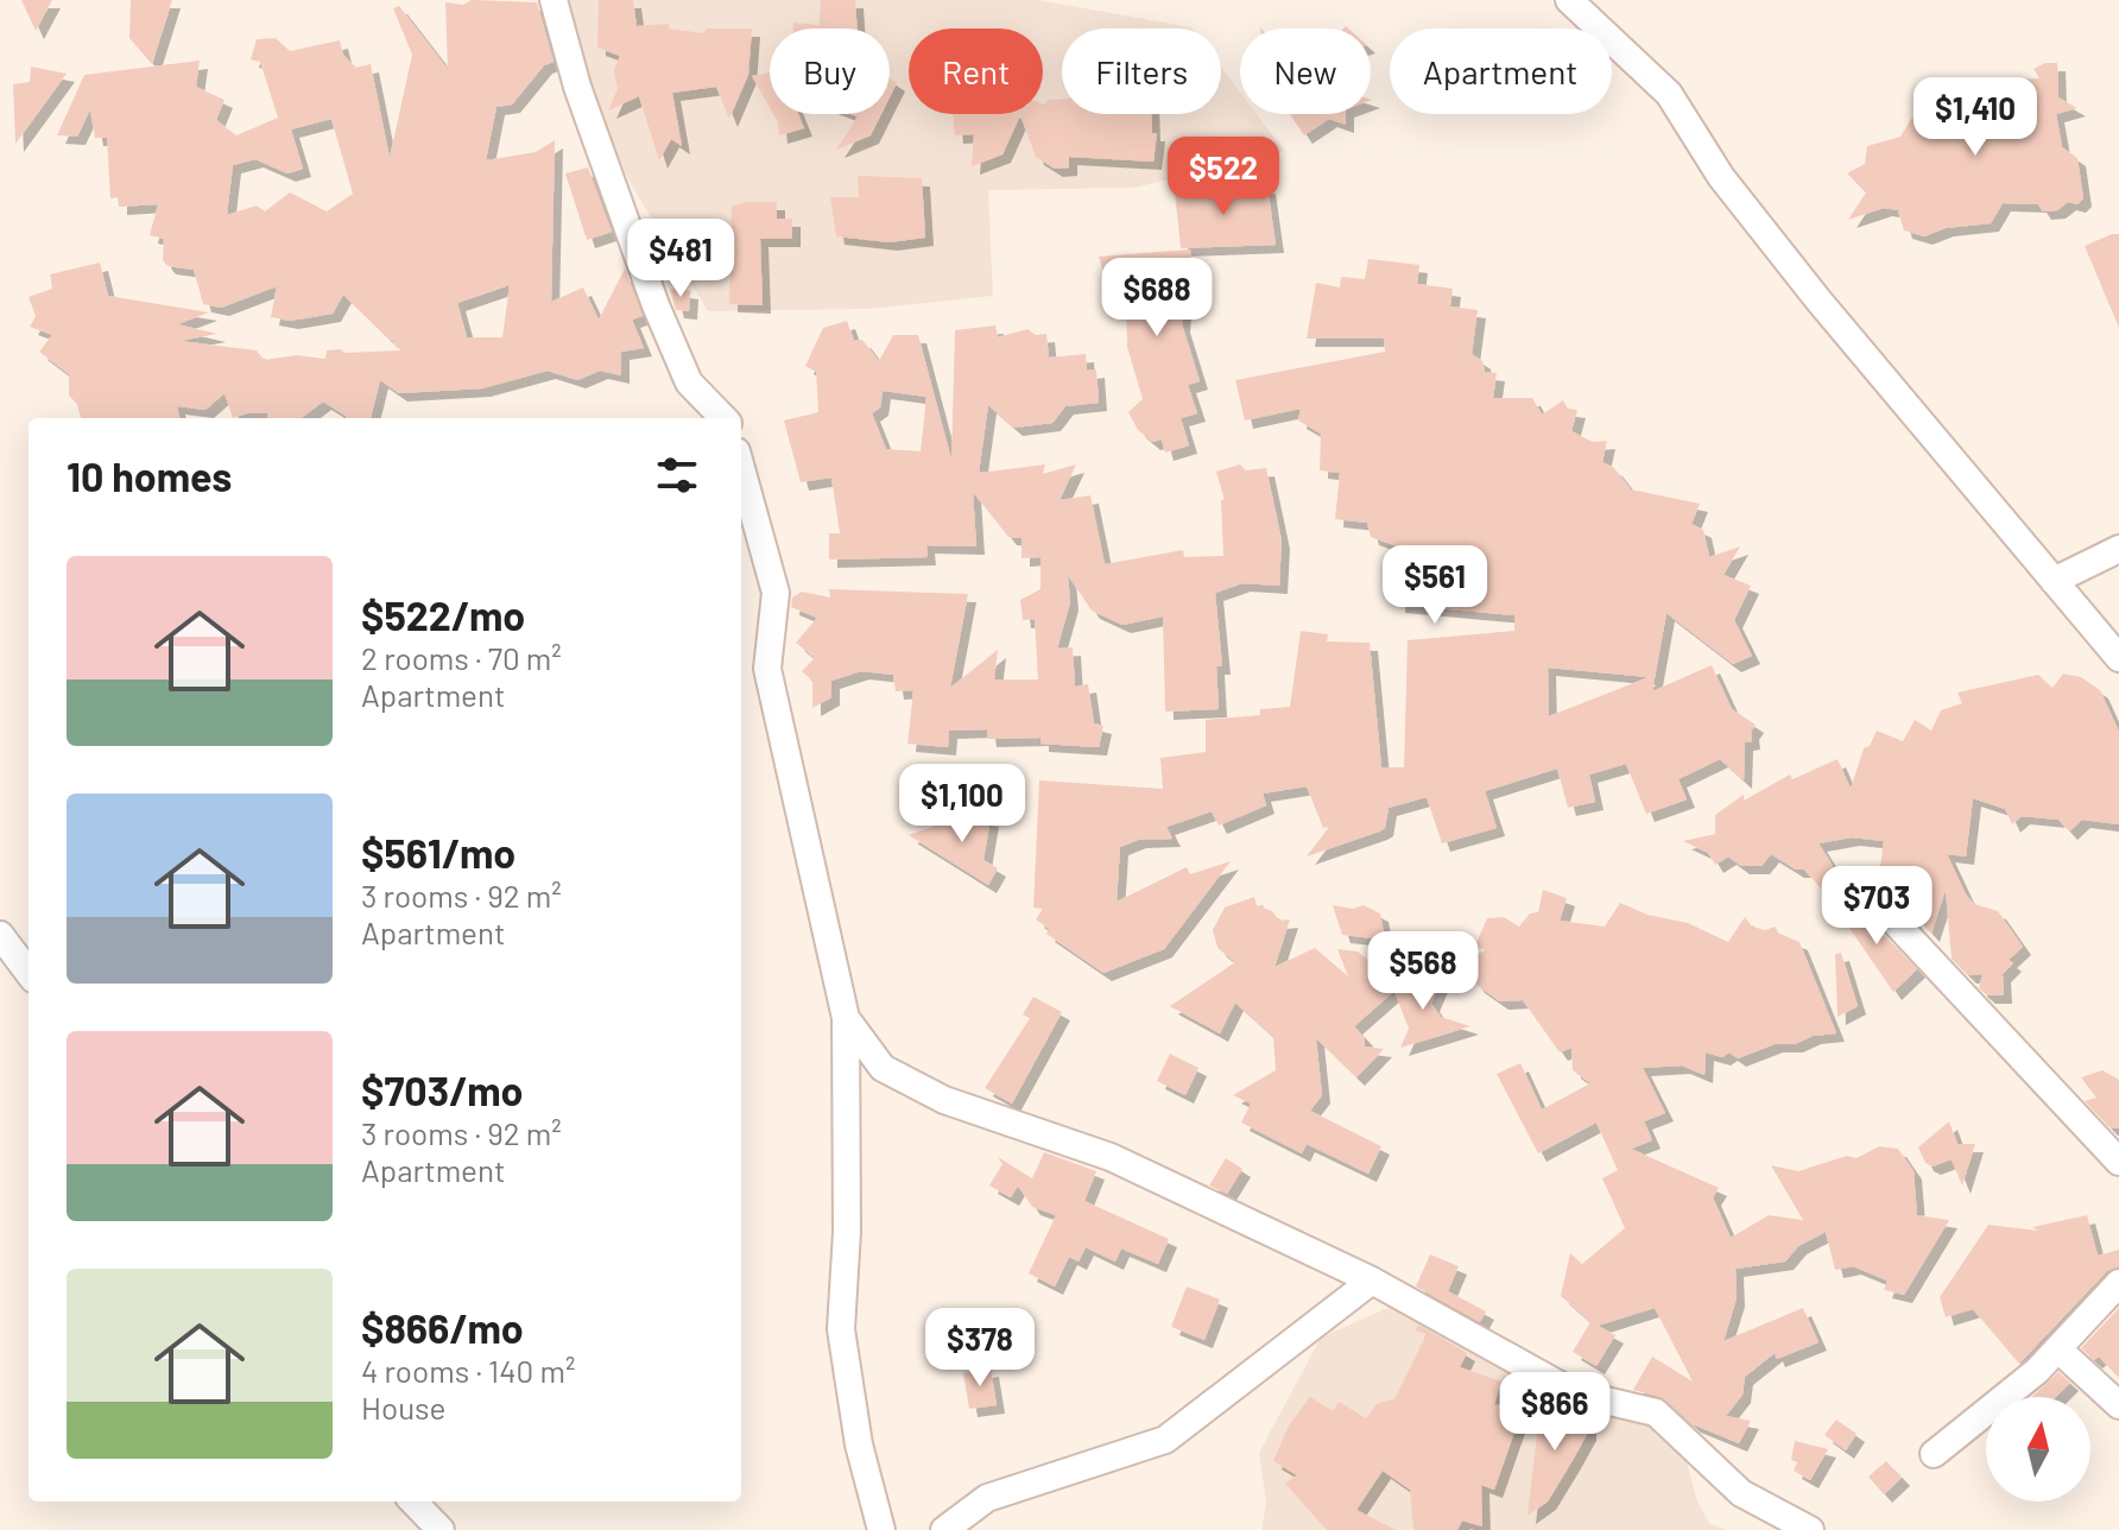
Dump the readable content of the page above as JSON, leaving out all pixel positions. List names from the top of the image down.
{
  "north": "top",
  "page": {
    "chip": [
      "Buy",
      "Rent",
      "Filters",
      "New",
      "Apartment"
    ],
    "price": [
      "$1,410",
      "$522",
      "$481",
      "$688",
      "$561",
      "$1,100",
      "$703",
      "$568",
      "$378",
      "$866"
    ],
    "heading": "10 homes",
    "list": [
      {
        "name": "$522/mo",
        "note": "2 rooms · 70 m² · Apartment"
      },
      {
        "name": "$561/mo",
        "note": "3 rooms · 92 m² · Apartment"
      },
      {
        "name": "$703/mo",
        "note": "3 rooms · 92 m² · Apartment"
      },
      {
        "name": "$866/mo",
        "note": "4 rooms · 140 m² · House"
      }
    ]
  }
}
